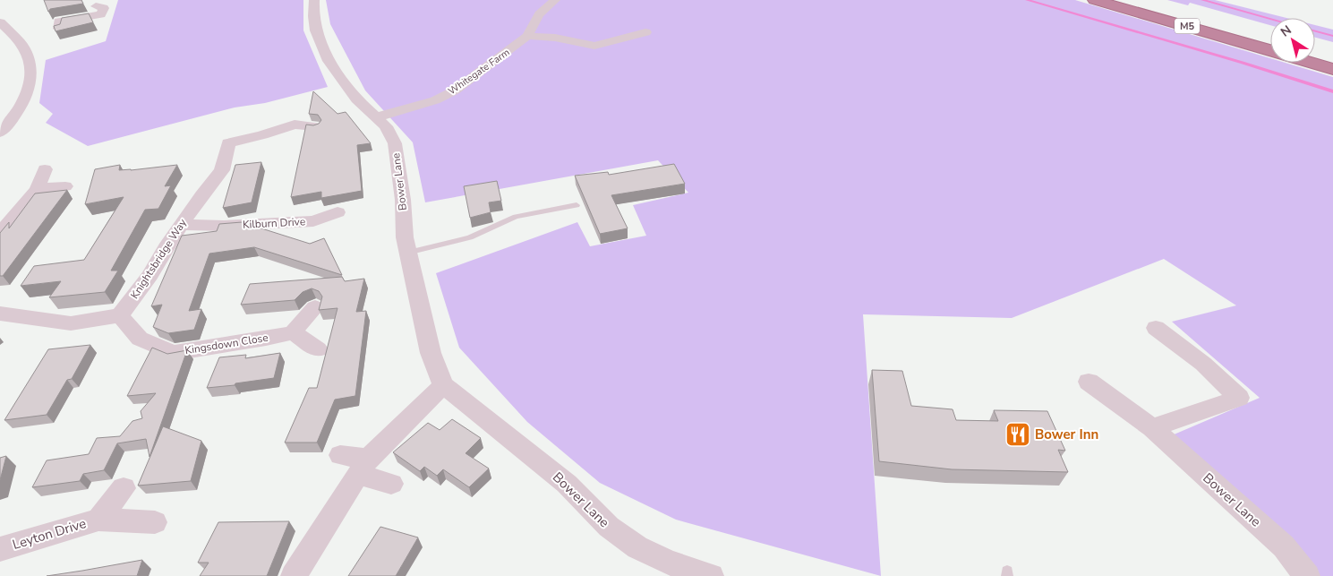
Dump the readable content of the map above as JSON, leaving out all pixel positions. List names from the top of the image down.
{
  "streets": {
    "highway": ["M5"],
    "street": [
      "Whitegate Farm",
      "Bower Lane",
      "Kilburn Drive",
      "Knightsbridge Way",
      "Kingsdown Close",
      "Leyton Drive"
    ]
  },
  "crossings": [
    ["Whitegate Farm", "Bower Lane"],
    ["Kilburn Drive", "Knightsbridge Way"],
    ["Knightsbridge Way", "Kingsdown Close"]
  ],
  "places": {
    "restaurant": ["Bower Inn"]
  },
  "north": "top left"
}
